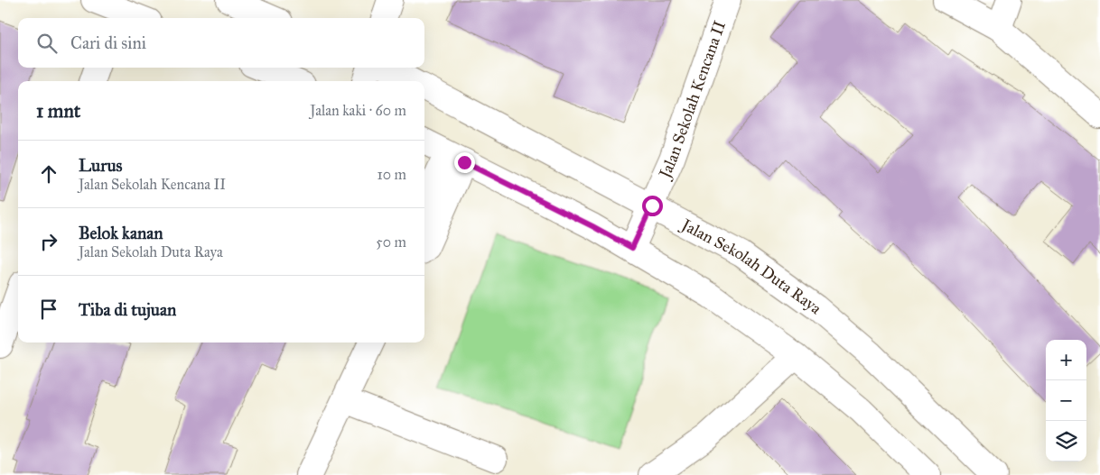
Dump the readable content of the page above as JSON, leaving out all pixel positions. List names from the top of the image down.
{
  "streets": {
    "street": ["Jalan Sekolah Kencana II", "Jalan Sekolah Duta Raya"]
  },
  "crossings": [
    ["Jalan Sekolah Kencana II", "Jalan Sekolah Duta Raya"]
  ],
  "page": {
    "search": "Cari di sini",
    "heading": ["1 mnt", "Jalan kaki · 60 m"],
    "list": [
      ["Lurus", "Jalan Sekolah Kencana II", "10 m"],
      ["Belok kanan", "Jalan Sekolah Duta Raya", "50 m"],
      "Tiba di tujuan"
    ],
    "map_buttons": ["+", "−"]
  }
}
